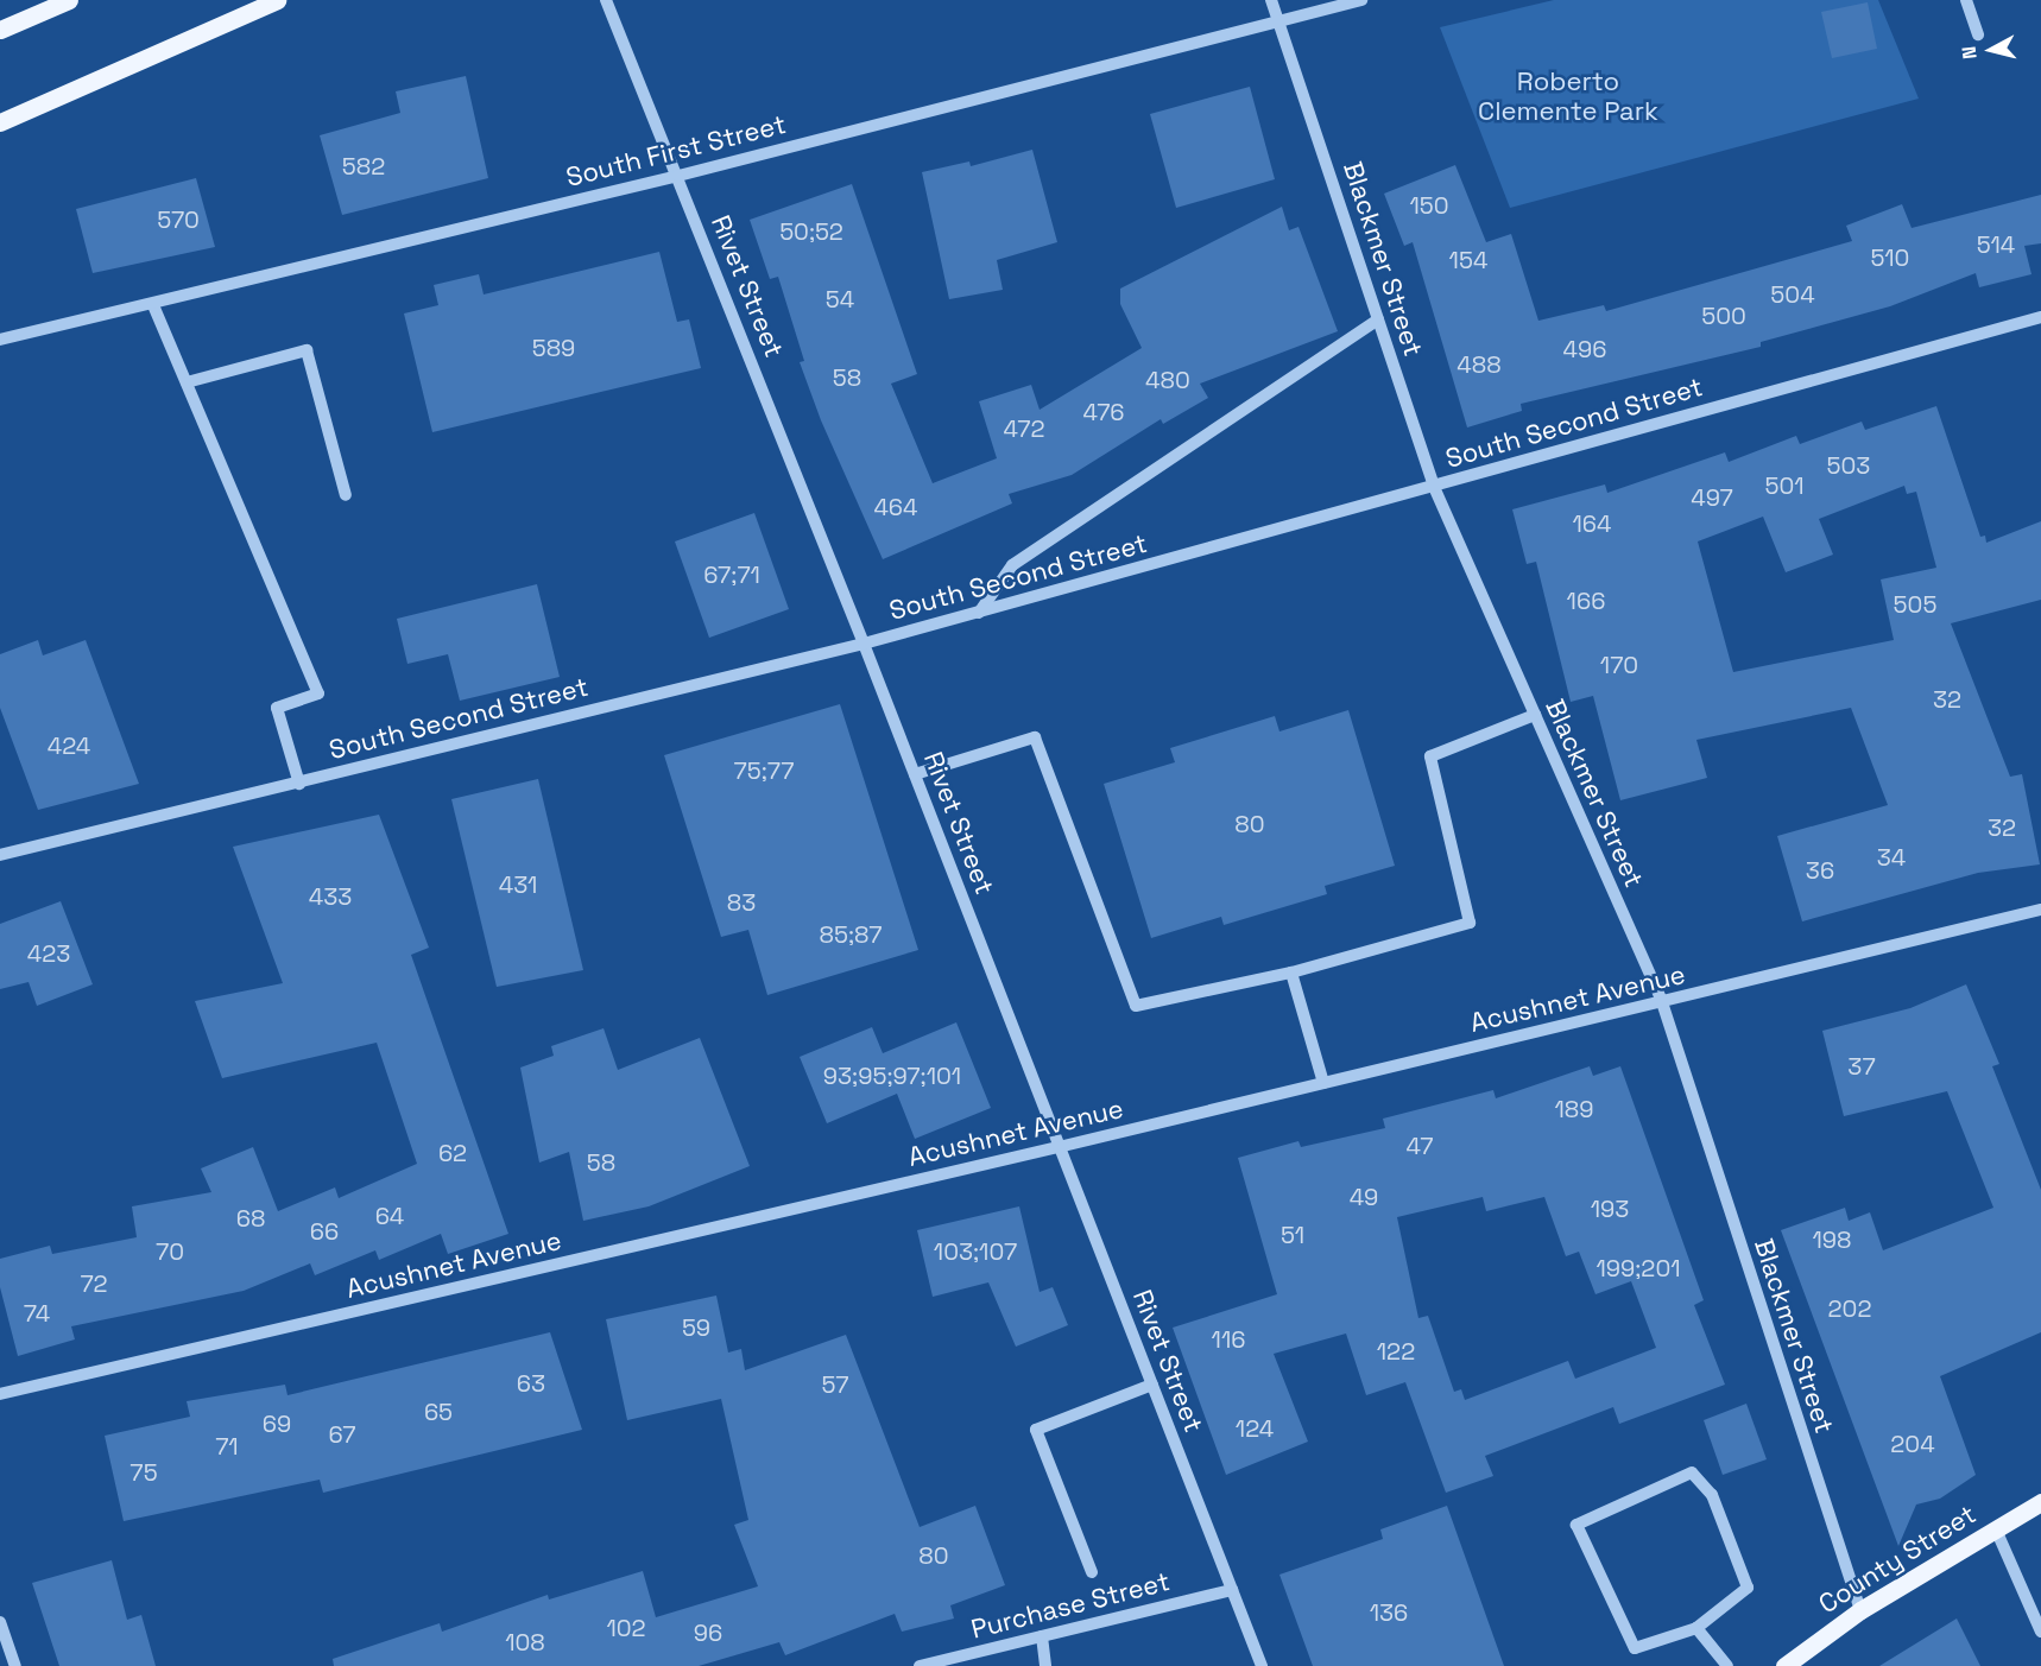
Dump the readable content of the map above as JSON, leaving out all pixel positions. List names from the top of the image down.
{
  "streets": {
    "main road": ["County Street"],
    "street": [
      "South First Street",
      "Blackmer Street",
      "Rivet Street",
      "South Second Street",
      "Acushnet Avenue",
      "Purchase Street"
    ]
  },
  "crossings": [
    ["South First Street", "Blackmer Street"],
    ["South First Street", "Rivet Street"],
    ["Blackmer Street", "South Second Street"],
    ["Blackmer Street", "Acushnet Avenue"],
    ["Blackmer Street", "County Street"],
    ["Rivet Street", "South Second Street"],
    ["Rivet Street", "Acushnet Avenue"],
    ["Rivet Street", "Purchase Street"]
  ],
  "parks": ["Roberto Clemente Park"],
  "house_numbers": [
    "582",
    "150",
    "570",
    "50;52",
    "514",
    "510",
    "154",
    "504",
    "54",
    "500",
    "589",
    "496",
    "488",
    "58",
    "480",
    "476",
    "472",
    "503",
    "501",
    "497",
    "464",
    "164",
    "67;71",
    "166",
    "505",
    "170",
    "32",
    "424",
    "75;77",
    "80",
    "32",
    "34",
    "36",
    "431",
    "433",
    "83",
    "85;87",
    "423",
    "37",
    "93;95;97;101",
    "189",
    "47",
    "62",
    "58",
    "49",
    "193",
    "64",
    "68",
    "66",
    "51",
    "198",
    "70",
    "103;107",
    "199;201",
    "72",
    "202",
    "74",
    "59",
    "116",
    "122",
    "63",
    "57",
    "65",
    "69",
    "124",
    "67",
    "204",
    "71",
    "75",
    "80",
    "136",
    "102",
    "96",
    "108"
  ],
  "north": "left"
}
